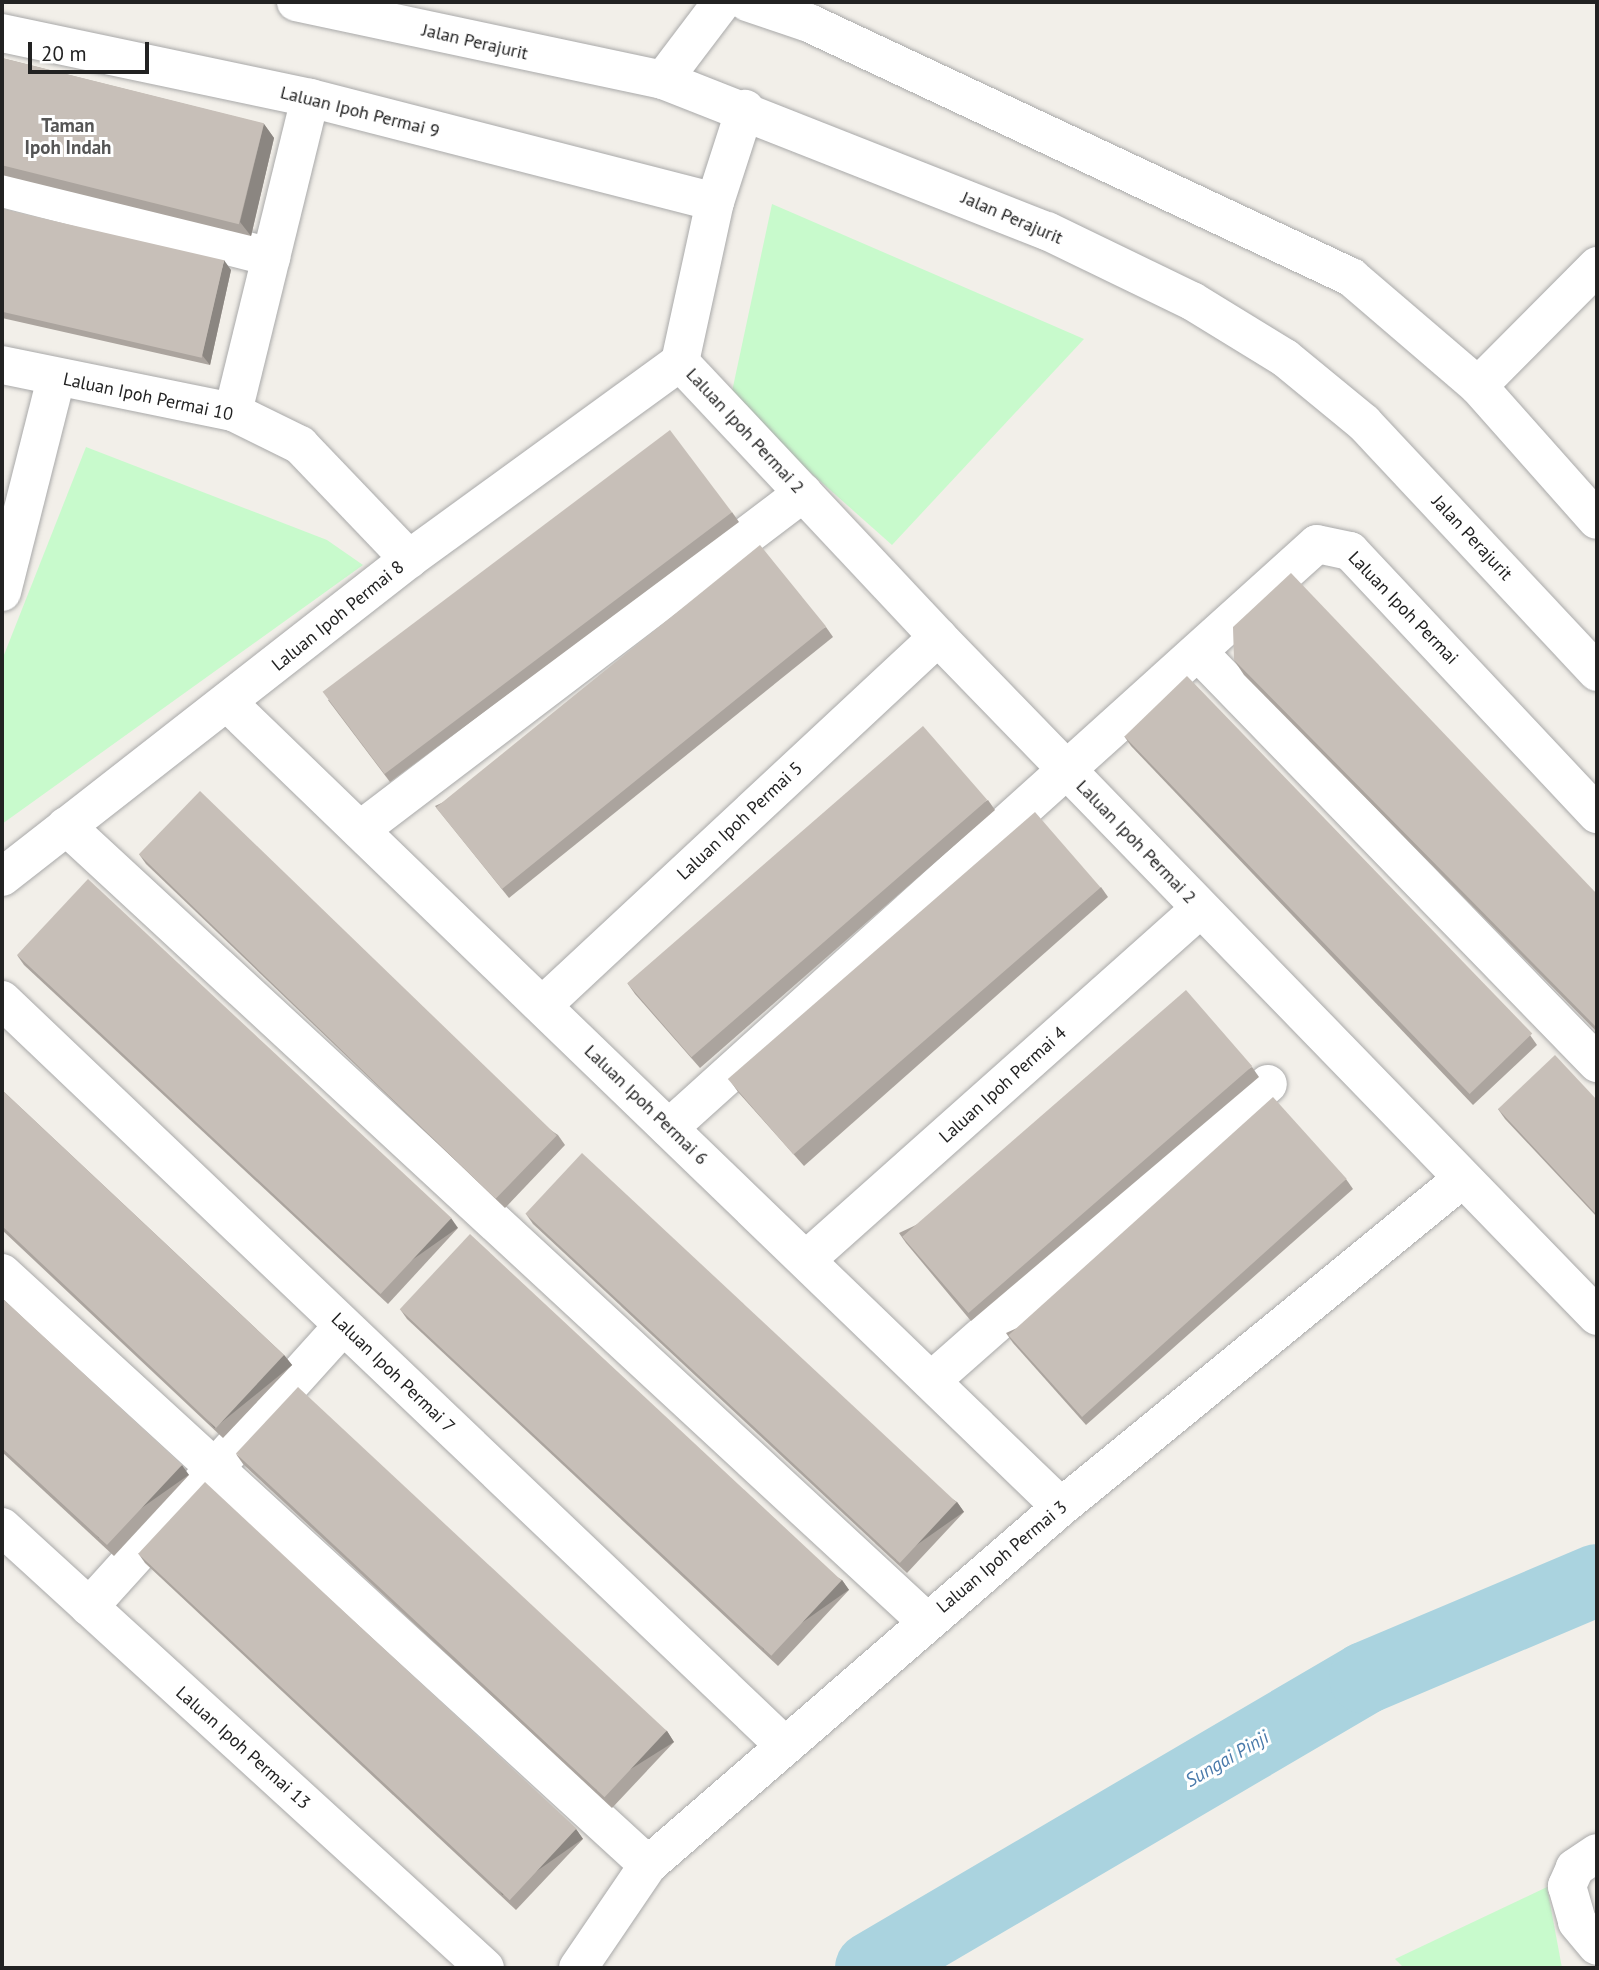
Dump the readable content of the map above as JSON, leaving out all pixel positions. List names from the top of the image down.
{
  "streets": {
    "street": [
      "Jalan Perajurit",
      "Laluan Ipoh Permai 9",
      "Laluan Ipoh Permai 10",
      "Laluan Ipoh Permai 2",
      "Laluan Ipoh Permai",
      "Laluan Ipoh Permai 8",
      "Laluan Ipoh Permai 5",
      "Laluan Ipoh Permai 4",
      "Laluan Ipoh Permai 6",
      "Laluan Ipoh Permai 7",
      "Laluan Ipoh Permai 3",
      "Laluan Ipoh Permai 13"
    ]
  },
  "crossings": [
    ["Laluan Ipoh Permai 10", "Laluan Ipoh Permai 8"],
    ["Laluan Ipoh Permai 2", "Laluan Ipoh Permai"],
    ["Laluan Ipoh Permai 2", "Laluan Ipoh Permai 8"],
    ["Laluan Ipoh Permai 2", "Laluan Ipoh Permai 5"],
    ["Laluan Ipoh Permai 2", "Laluan Ipoh Permai 4"],
    ["Laluan Ipoh Permai 2", "Laluan Ipoh Permai 3"],
    ["Laluan Ipoh Permai", "Laluan Ipoh Permai 6"],
    ["Laluan Ipoh Permai 8", "Laluan Ipoh Permai 6"],
    ["Laluan Ipoh Permai 5", "Laluan Ipoh Permai 6"],
    ["Laluan Ipoh Permai 4", "Laluan Ipoh Permai 6"],
    ["Laluan Ipoh Permai 6", "Laluan Ipoh Permai 3"],
    ["Laluan Ipoh Permai 7", "Laluan Ipoh Permai 3"]
  ],
  "districts": ["Taman Ipoh Indah"],
  "water": ["Sungai Pinji"],
  "scale_bar": "20 m"
}
